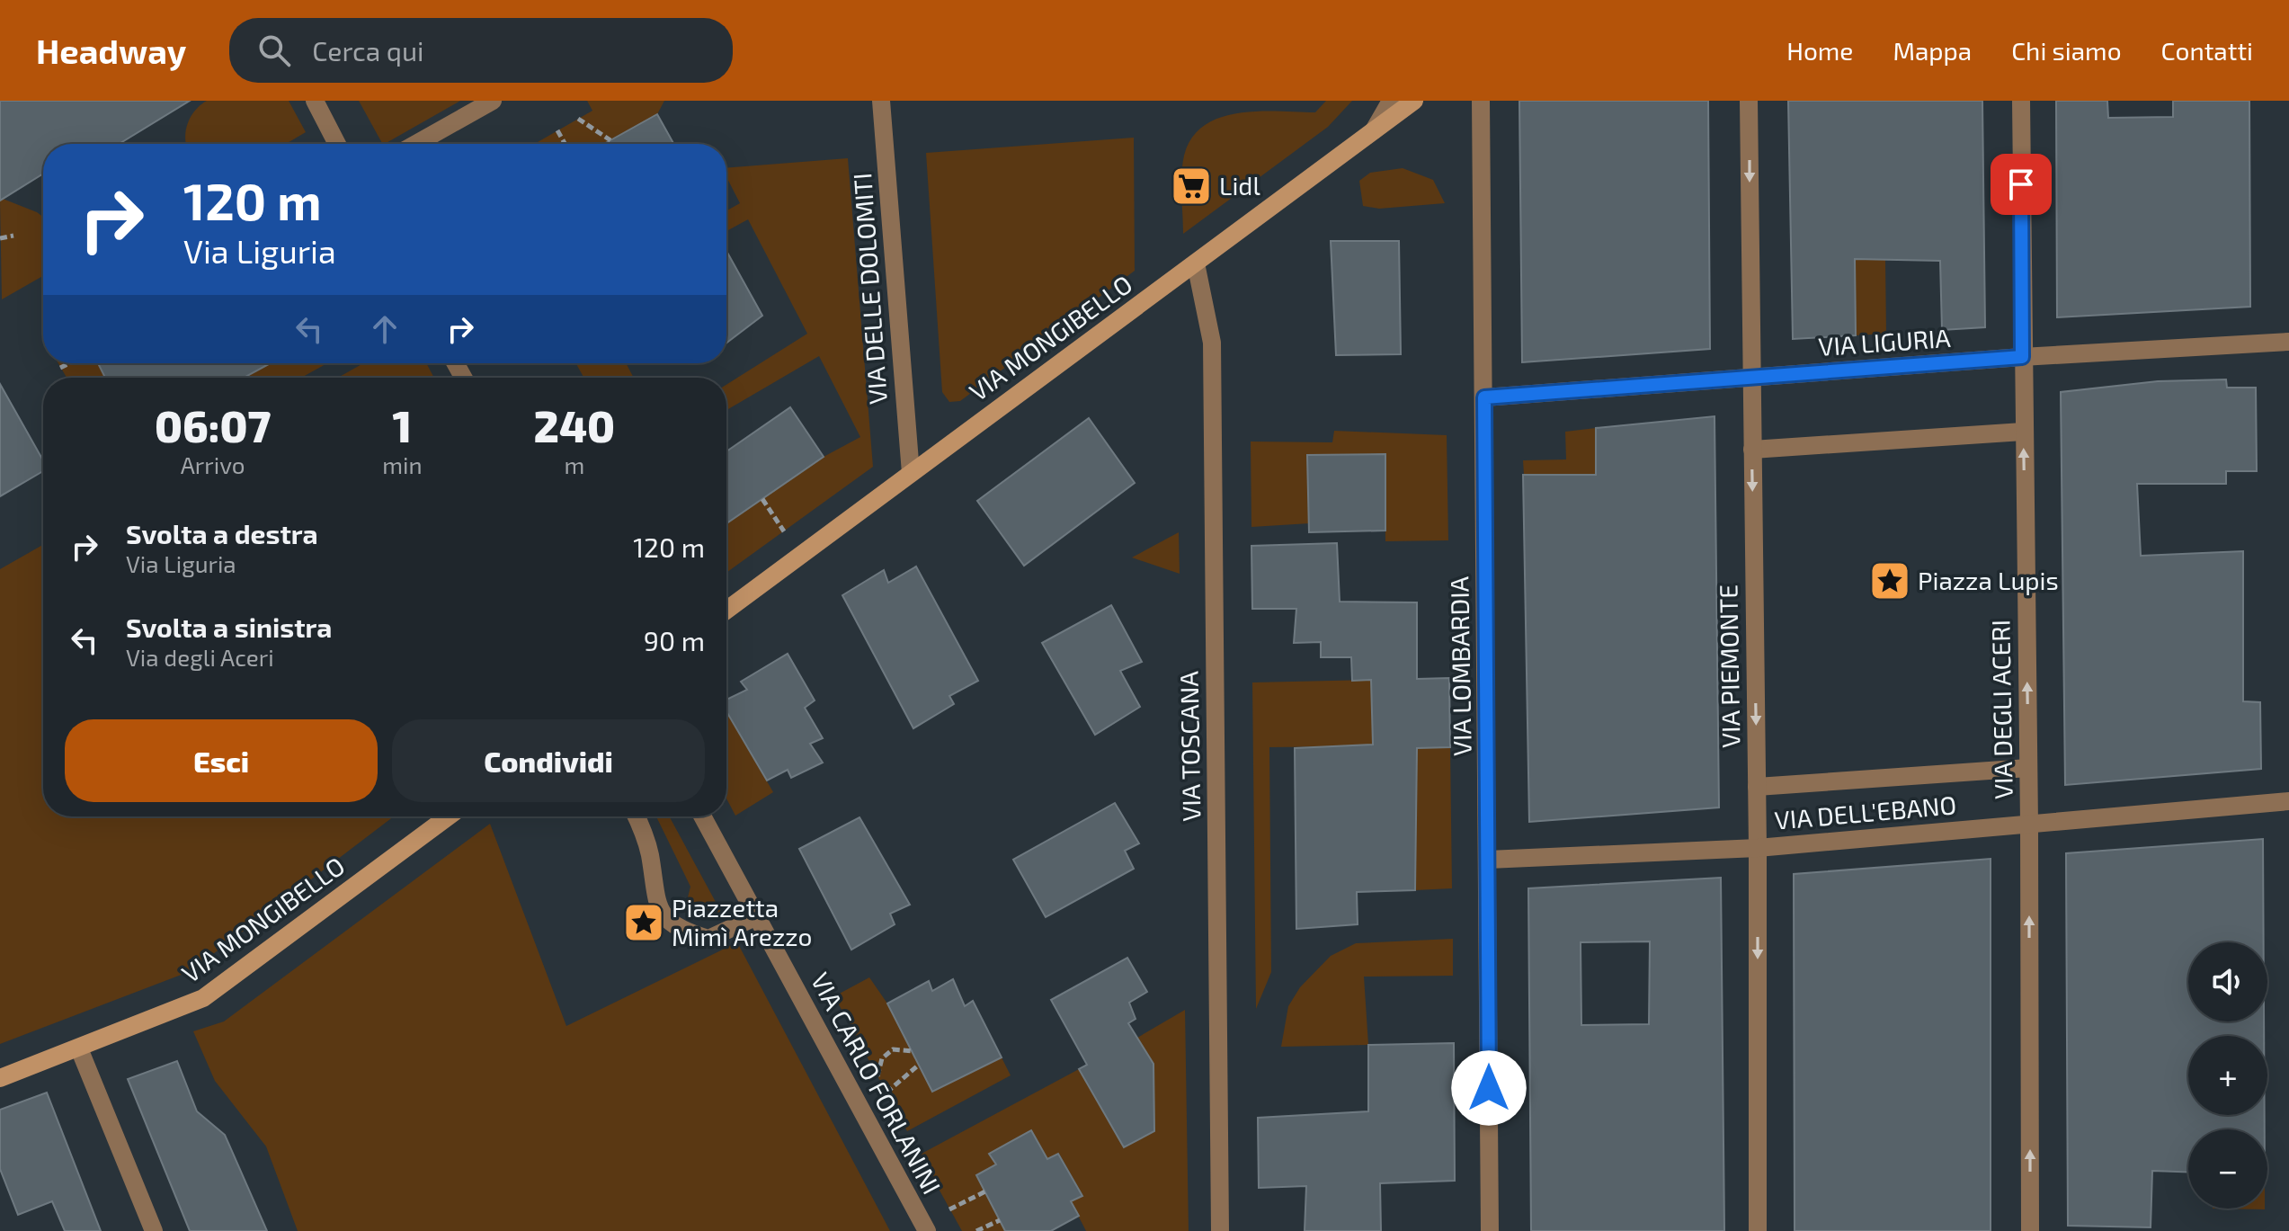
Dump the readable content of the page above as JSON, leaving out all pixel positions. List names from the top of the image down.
{
  "streets": {
    "street": [
      "VIA DELLE DOLOMITI",
      "VIA MONGIBELLO",
      "VIA LIGURIA",
      "VIA LOMBARDIA",
      "VIA PIEMONTE",
      "VIA DEGLI ACERI",
      "VIA TOSCANA",
      "VIA DELL'EBANO",
      "VIA CARLO FORLANINI"
    ]
  },
  "crossings": [
    ["VIA DELLE DOLOMITI", "VIA MONGIBELLO"],
    ["VIA MONGIBELLO", "VIA TOSCANA"],
    ["VIA LIGURIA", "VIA LOMBARDIA"],
    ["VIA LIGURIA", "VIA PIEMONTE"],
    ["VIA LIGURIA", "VIA DEGLI ACERI"],
    ["VIA LOMBARDIA", "VIA DELL'EBANO"],
    ["VIA PIEMONTE", "VIA DELL'EBANO"],
    ["VIA DEGLI ACERI", "VIA DELL'EBANO"]
  ],
  "one_way": ["VIA PIEMONTE", "VIA DEGLI ACERI"],
  "places": {
    "supermarket": ["Lidl"],
    "place": ["Piazza Lupis", "Piazzetta Mimì Arezzo"]
  },
  "page": {
    "header": "Headway",
    "search": "Cerca qui",
    "nav": [
      "Home",
      "Mappa",
      "Chi siamo",
      "Contatti"
    ],
    "turn": ["120 m", "Via Liguria"],
    "eta": [
      "06:07",
      "Arrivo",
      "1",
      "min",
      "240",
      "m"
    ],
    "list": [
      {
        "name": "Svolta a destra",
        "note": "Via Liguria",
        "value": "120 m"
      },
      {
        "name": "Svolta a sinistra",
        "note": "Via degli Aceri",
        "value": "90 m"
      }
    ],
    "buttons": ["Esci", "Condividi"],
    "map_buttons": ["+", "−"]
  }
}
